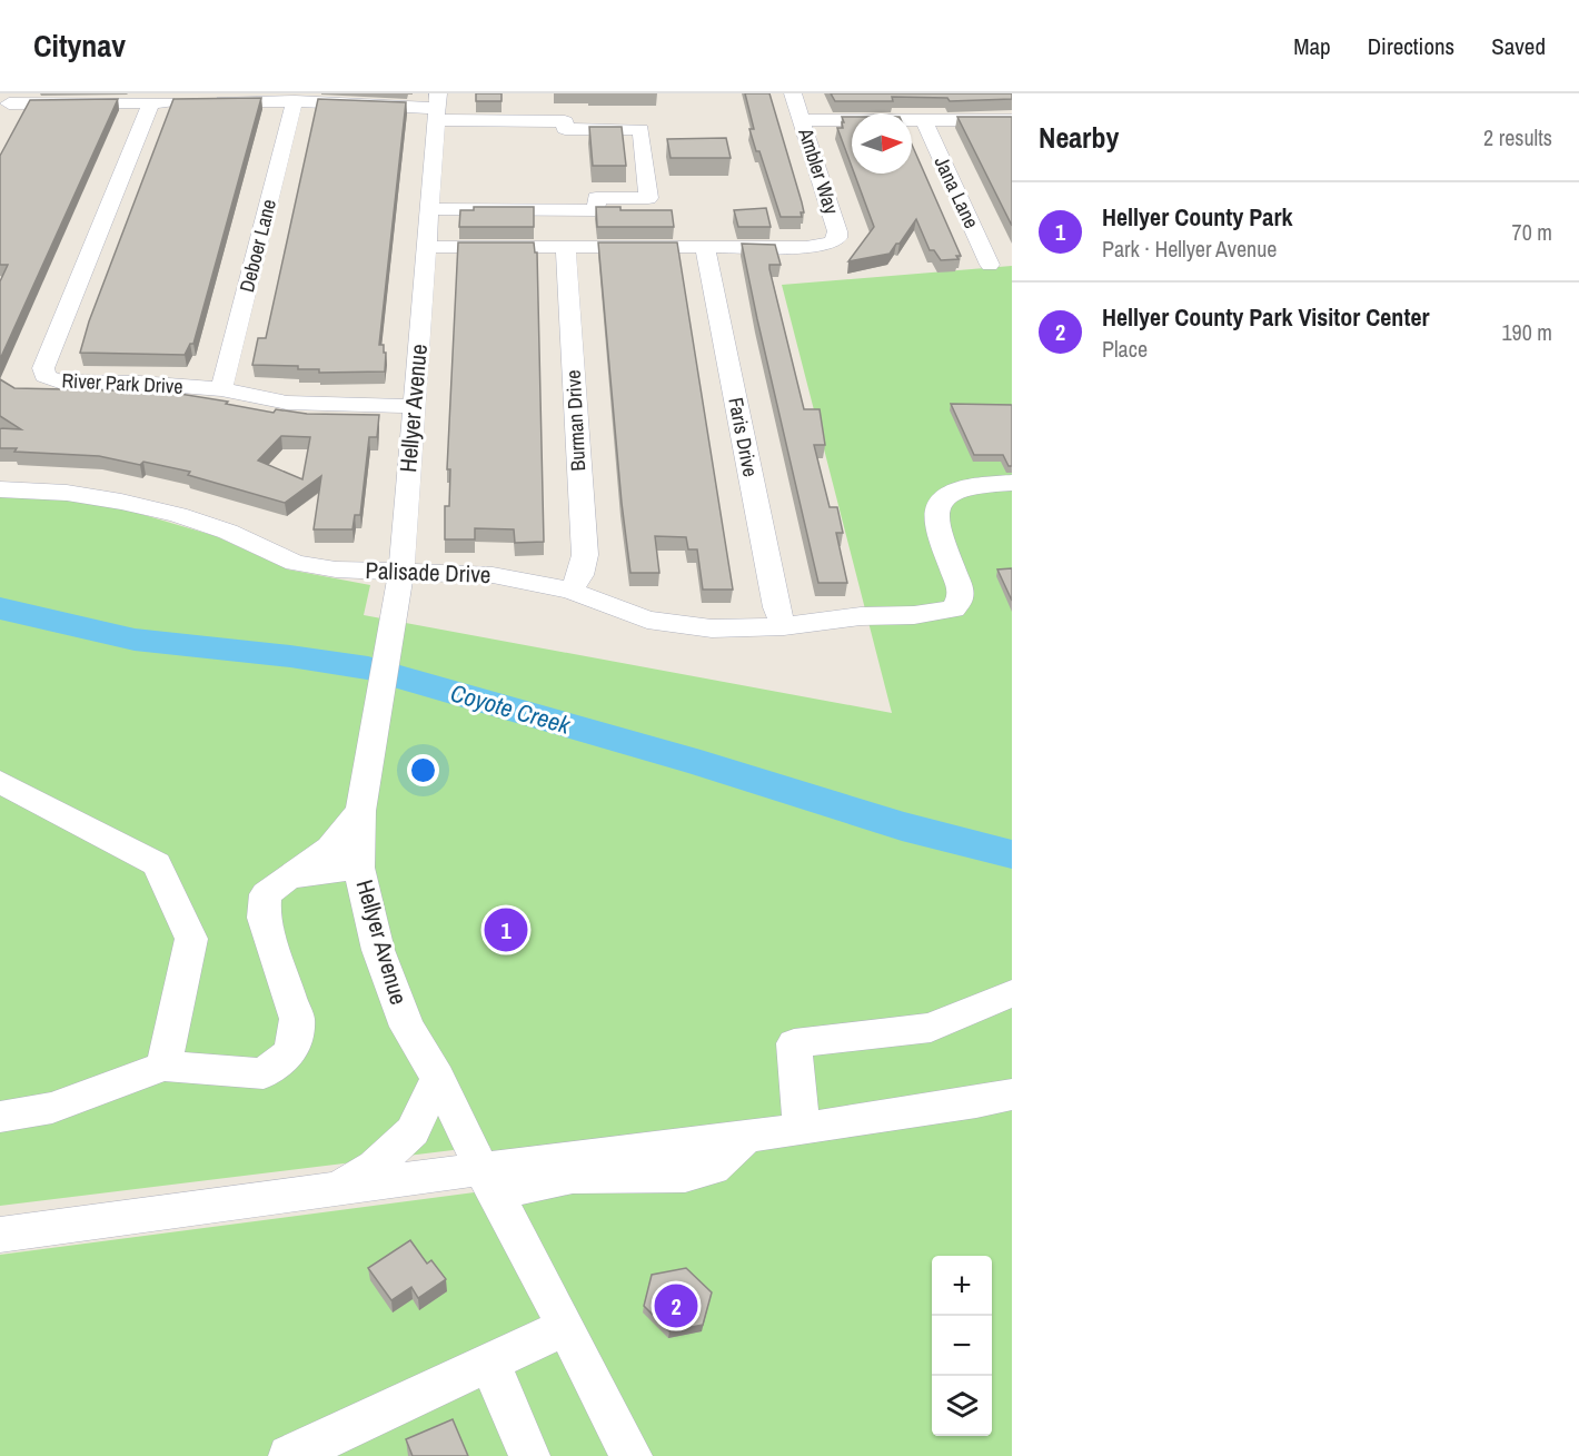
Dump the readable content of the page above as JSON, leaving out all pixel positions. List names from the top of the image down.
{
  "streets": {
    "street": [
      "Ambler Way",
      "Jana Lane",
      "Deboer Lane",
      "River Park Drive",
      "Hellyer Avenue",
      "Burman Drive",
      "Faris Drive",
      "Palisade Drive"
    ]
  },
  "crossings": [
    ["Ambler Way", "Hellyer Avenue"],
    ["Ambler Way", "Burman Drive"],
    ["Ambler Way", "Faris Drive"],
    ["Deboer Lane", "River Park Drive"],
    ["River Park Drive", "Hellyer Avenue"],
    ["Hellyer Avenue", "Palisade Drive"],
    ["Burman Drive", "Palisade Drive"],
    ["Faris Drive", "Palisade Drive"]
  ],
  "water": ["Coyote Creek"],
  "north": "right",
  "page": {
    "header": "Citynav",
    "nav": ["Map", "Directions", "Saved"],
    "heading": ["Nearby", "2 results"],
    "list": [
      {
        "mark": "1",
        "name": "Hellyer County Park",
        "note": "Park · Hellyer Avenue",
        "value": "70 m"
      },
      {
        "mark": "2",
        "name": "Hellyer County Park Visitor Center",
        "note": "Place",
        "value": "190 m"
      }
    ],
    "pins": ["1", "2"],
    "map_buttons": ["+", "−"]
  }
}
